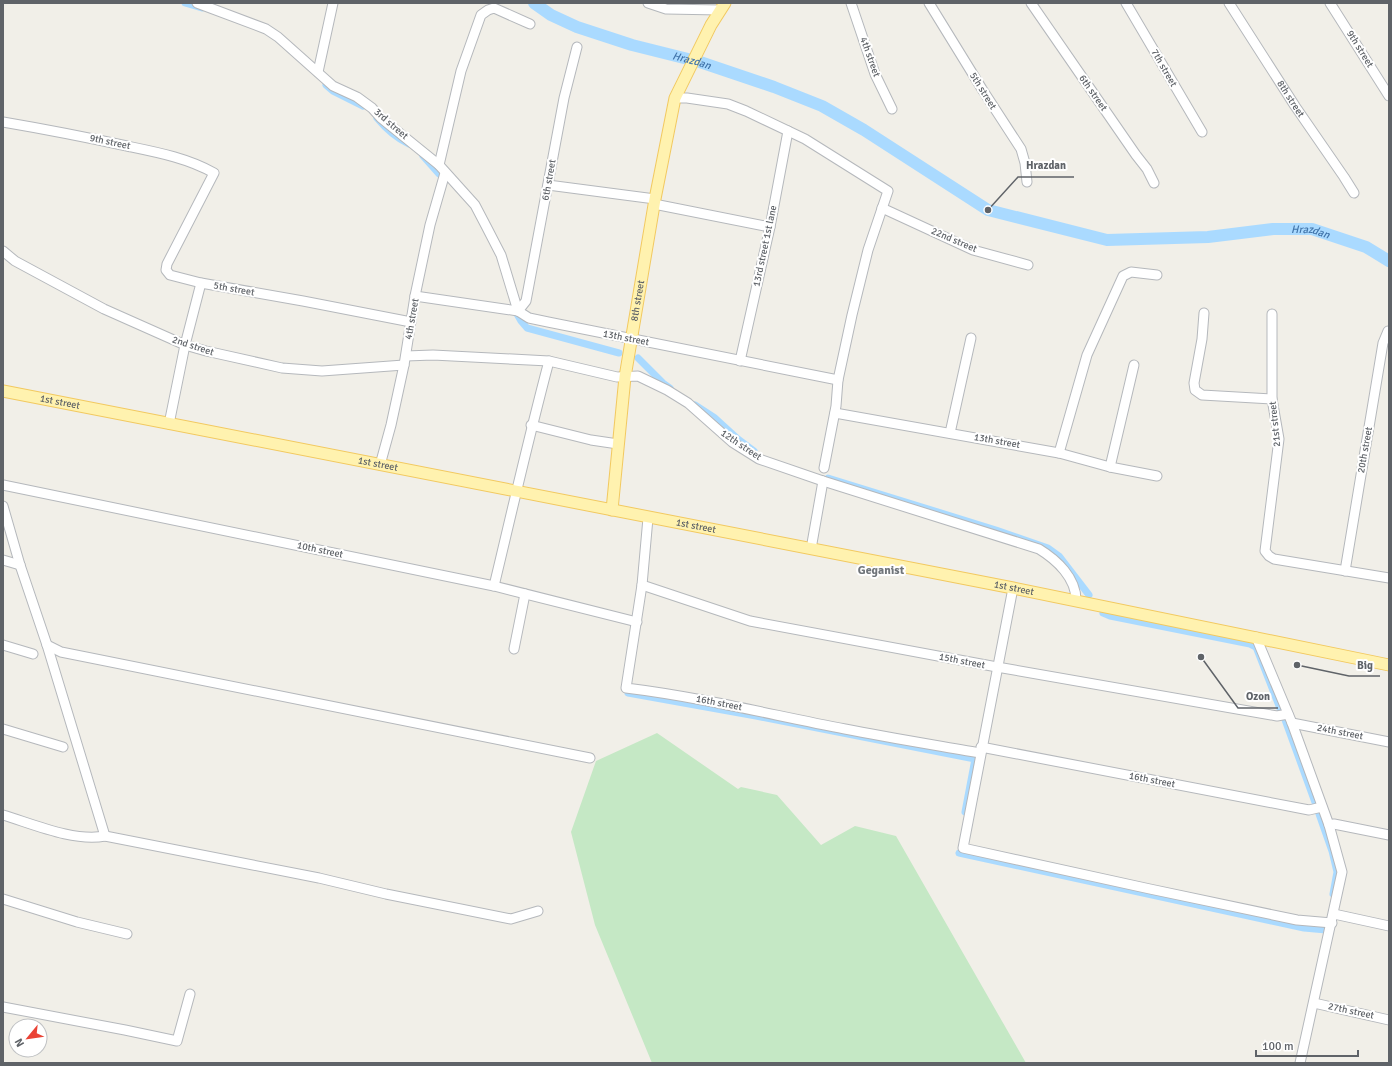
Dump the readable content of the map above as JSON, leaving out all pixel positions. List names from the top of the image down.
{
  "streets": {
    "main road": ["8th street", "1st street"],
    "street": [
      "9th street",
      "4th street",
      "7th street",
      "5th street",
      "6th street",
      "3rd street",
      "22nd street",
      "13rd street 1st lane",
      "13th street",
      "2nd street",
      "21st street",
      "12th street",
      "20th street",
      "10th street",
      "15th street",
      "16th street",
      "24th street",
      "27th street"
    ]
  },
  "crossings": [
    ["9th street", "5th street"],
    ["4th street", "5th street"],
    ["4th street", "3rd street"],
    ["4th street", "13th street"],
    ["4th street", "2nd street"],
    ["4th street", "1st street"],
    ["4th street", "12th street"],
    ["6th street", "3rd street"],
    ["6th street", "13th street"],
    ["8th street", "13th street"],
    ["8th street", "1st street"],
    ["8th street", "12th street"],
    ["3rd street", "13th street"],
    ["13rd street 1st lane", "13th street"],
    ["1st street", "12th street"],
    ["1st street", "16th street"],
    ["21st street", "20th street"],
    ["10th street", "16th street"],
    ["15th street", "16th street"]
  ],
  "districts": ["Geganist"],
  "water": ["Hrazdan"],
  "places": ["Hrazdan", "Ozon", "Big"],
  "scale_bar": "100 m",
  "north": "bottom left"
}
